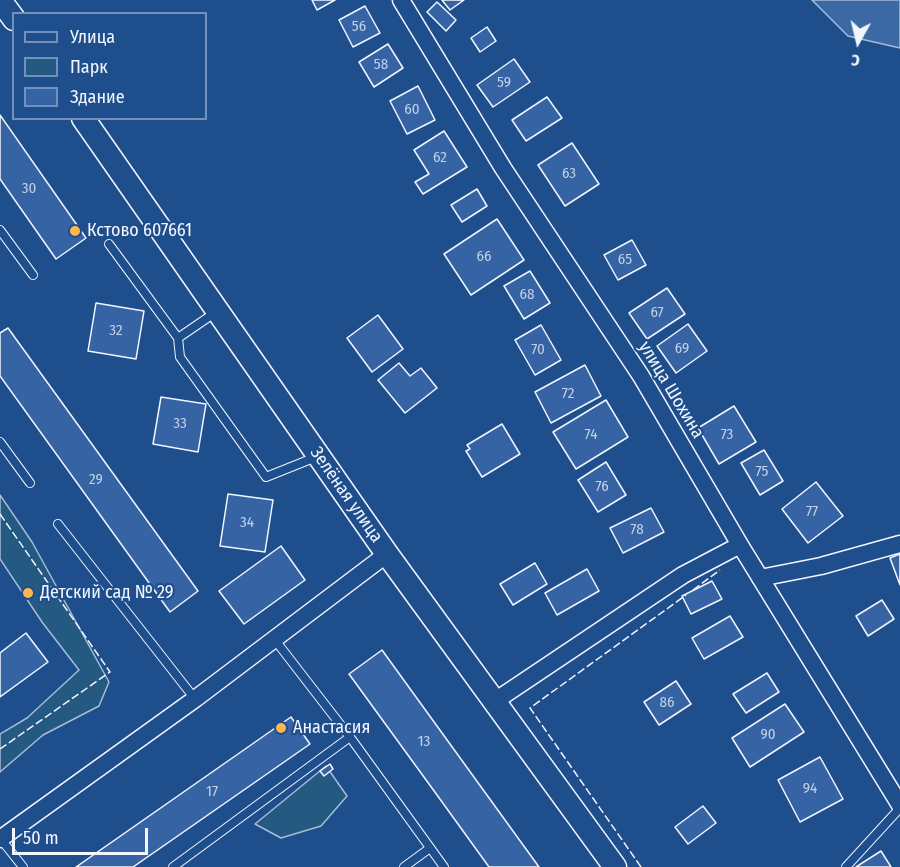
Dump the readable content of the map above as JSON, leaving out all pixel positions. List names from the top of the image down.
{
  "streets": {
    "main road": ["Зелёная улица"],
    "street": ["улица Шохина"]
  },
  "places": ["Кстово 607661", "Детский сад № 29", "Анастасия"],
  "house_numbers": [
    "56",
    "58",
    "59",
    "60",
    "62",
    "63",
    "30",
    "66",
    "65",
    "68",
    "67",
    "32",
    "69",
    "70",
    "72",
    "33",
    "74",
    "73",
    "75",
    "29",
    "76",
    "77",
    "34",
    "78",
    "86",
    "90",
    "13",
    "94",
    "17"
  ],
  "legend": ["Улица", "Парк", "Здание"],
  "scale_bar": "50 m",
  "north": "bottom"
}
